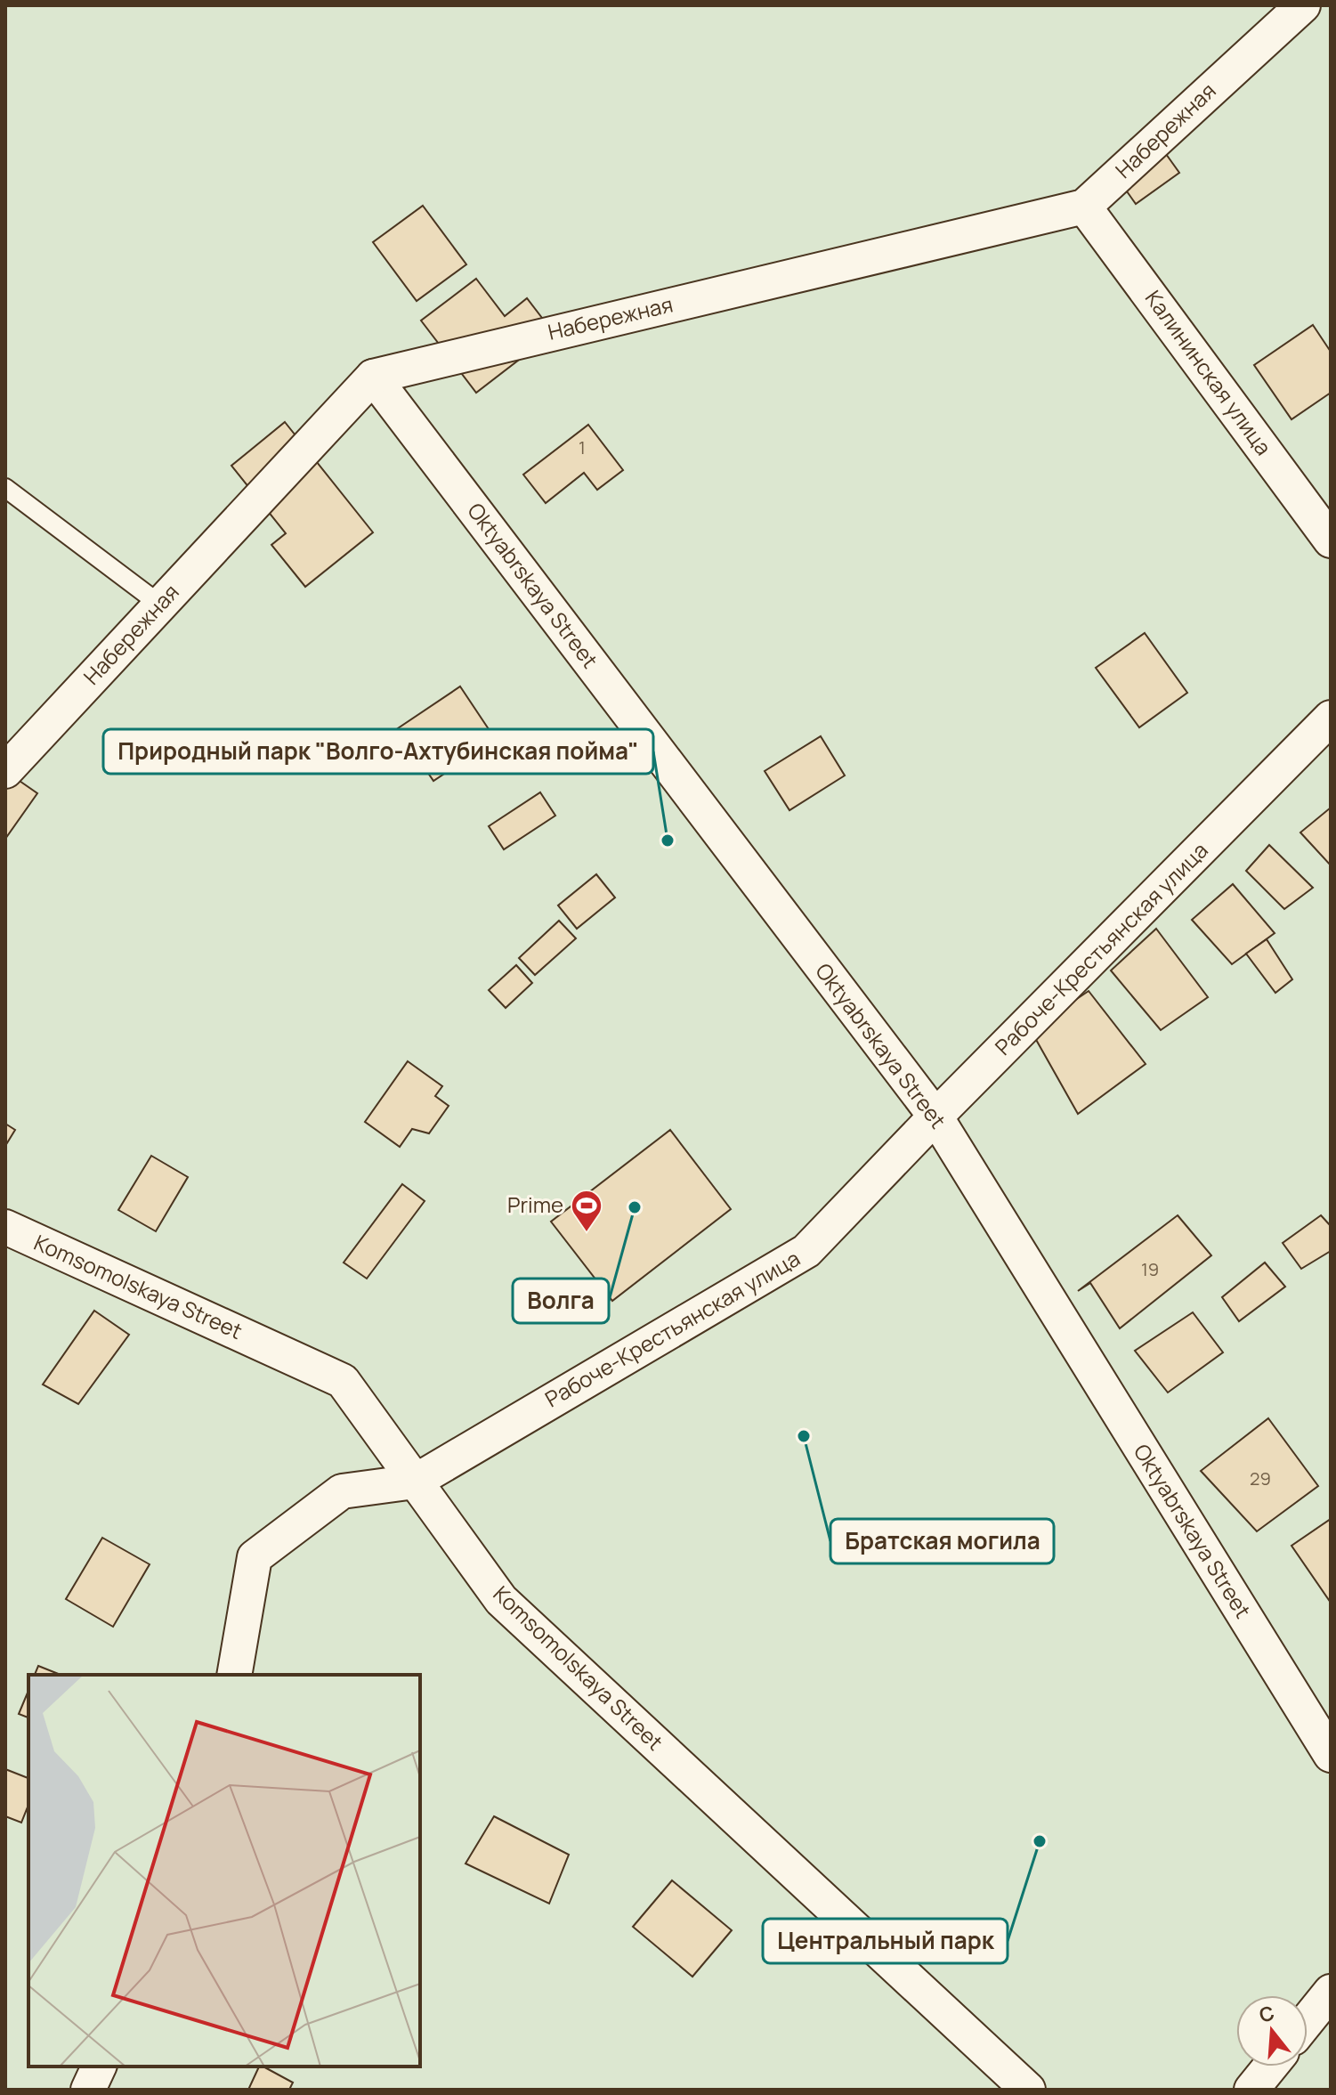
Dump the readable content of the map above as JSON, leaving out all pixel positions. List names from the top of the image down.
{
  "streets": {
    "street": [
      "Набережная",
      "Калининская улица",
      "Oktyabrskaya Street",
      "Рабоче-Крестьянская улица",
      "Komsomolskaya Street"
    ]
  },
  "crossings": [
    ["Набережная", "Калининская улица"],
    ["Набережная", "Oktyabrskaya Street"],
    ["Oktyabrskaya Street", "Рабоче-Крестьянская улица"],
    ["Рабоче-Крестьянская улица", "Komsomolskaya Street"]
  ],
  "places": {
    "other": [
      "Природный парк \"Волго-Ахтубинская пойма\"",
      "Волга",
      "Братская могила",
      "Центральный парк"
    ],
    "sports": ["Prime"]
  },
  "house_numbers": ["1", "19", "29"],
  "north": "top"
}
